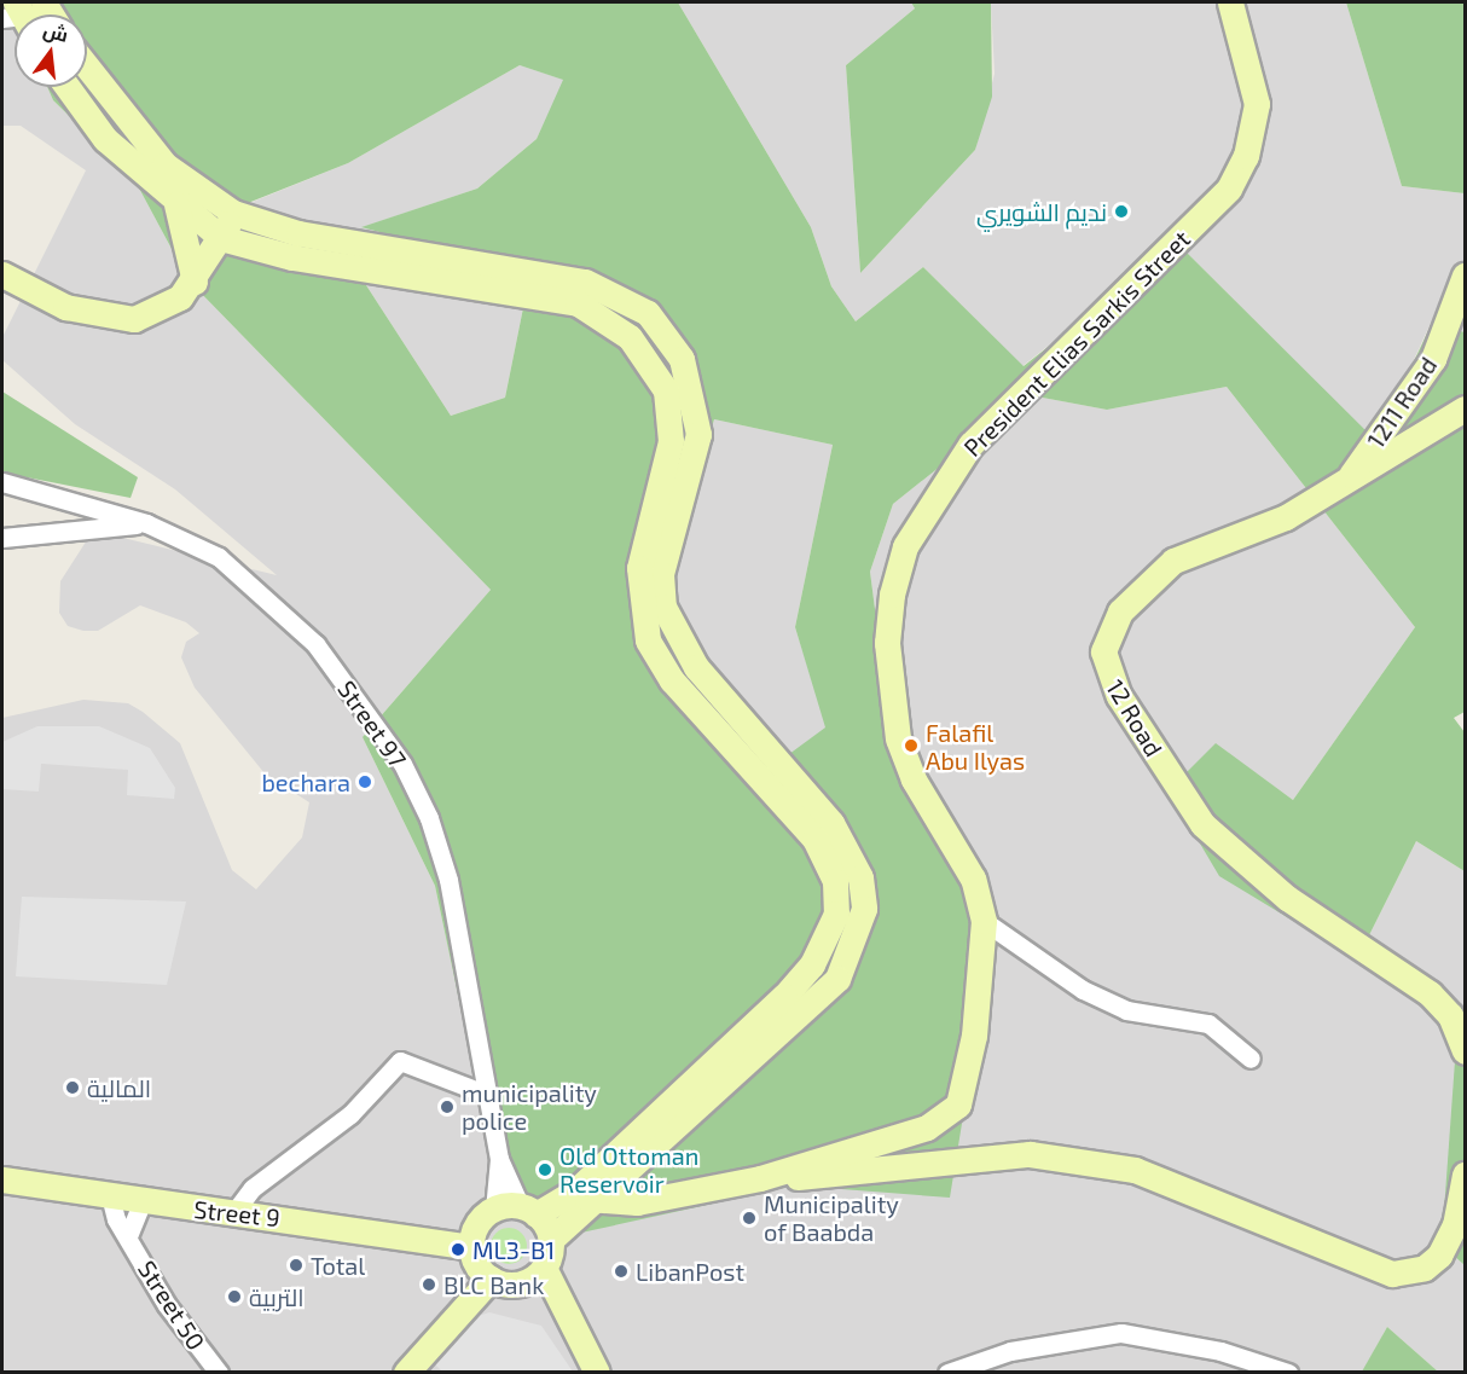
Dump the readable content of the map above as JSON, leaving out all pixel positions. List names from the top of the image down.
{
  "streets": {
    "main road": [
      "President Elias Sarkis Street",
      "1211 Road",
      "12 Road",
      "Street 9"
    ],
    "street": ["Street 97", "Street 50"]
  },
  "crossings": [
    ["1211 Road", "12 Road"],
    ["Street 97", "Street 9"],
    ["Street 9", "Street 50"]
  ],
  "places": [
    "نديم الشويري",
    "Falafil Abu Ilyas",
    "bechara",
    "المالية",
    "municipality police",
    "Old Ottoman Reservoir",
    "Municipality of Baabda",
    "ML3-B1",
    "Total",
    "LibanPost",
    "BLC Bank",
    "التربية"
  ],
  "north": "top"
}
